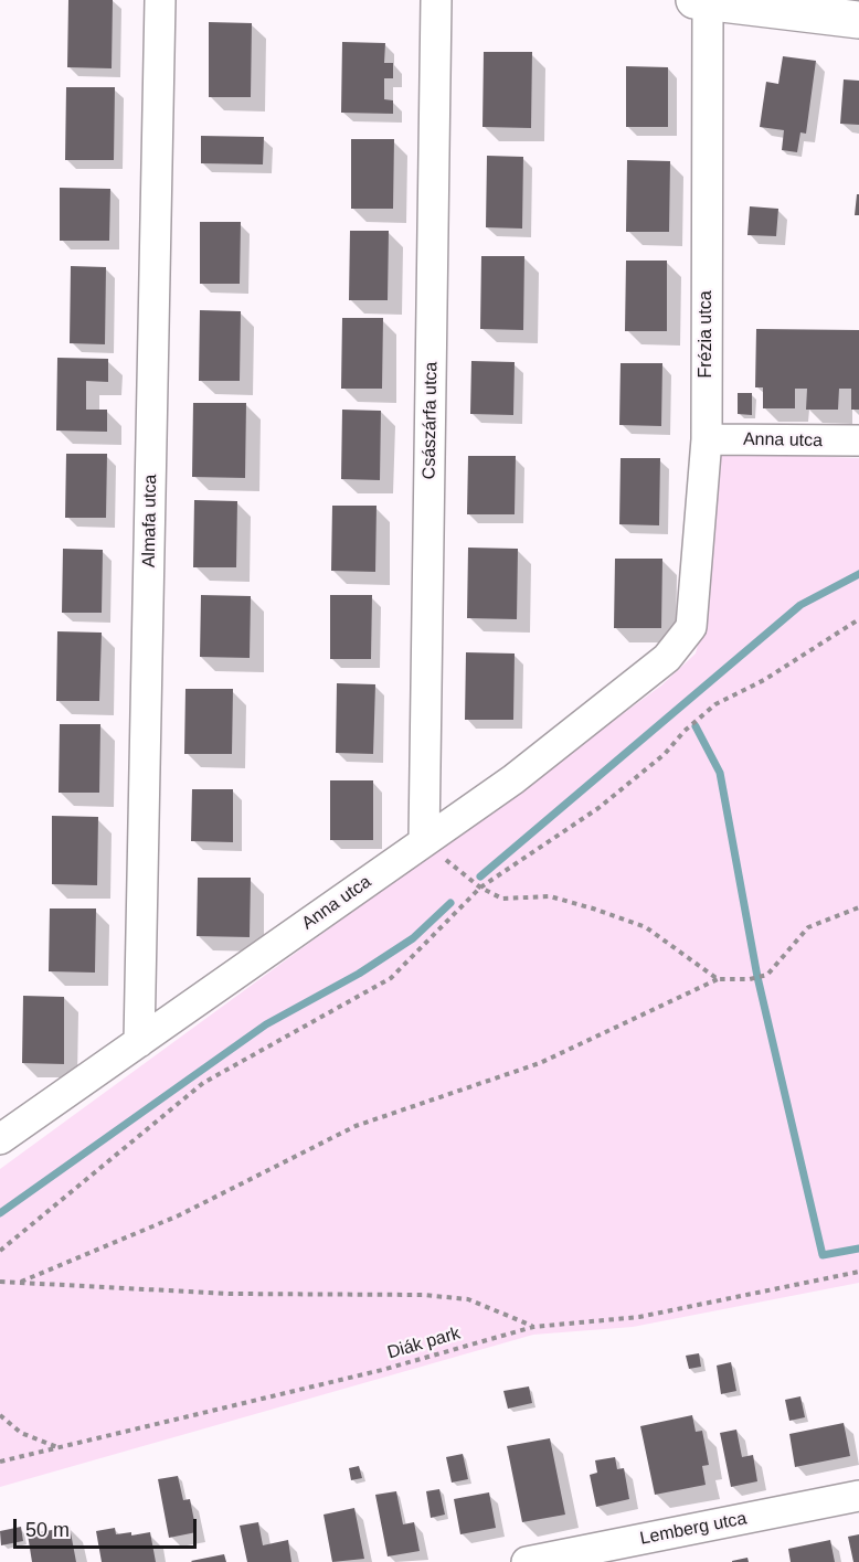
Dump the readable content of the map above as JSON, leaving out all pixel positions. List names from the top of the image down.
{
  "streets": {
    "street": [
      "Frézia utca",
      "Császárfa utca",
      "Anna utca",
      "Almafa utca",
      "Lemberg utca"
    ],
    "path": ["Diák park"]
  },
  "crossings": [
    ["Frézia utca", "Anna utca"],
    ["Császárfa utca", "Anna utca"],
    ["Anna utca", "Almafa utca"]
  ],
  "scale_bar": "50 m"
}
